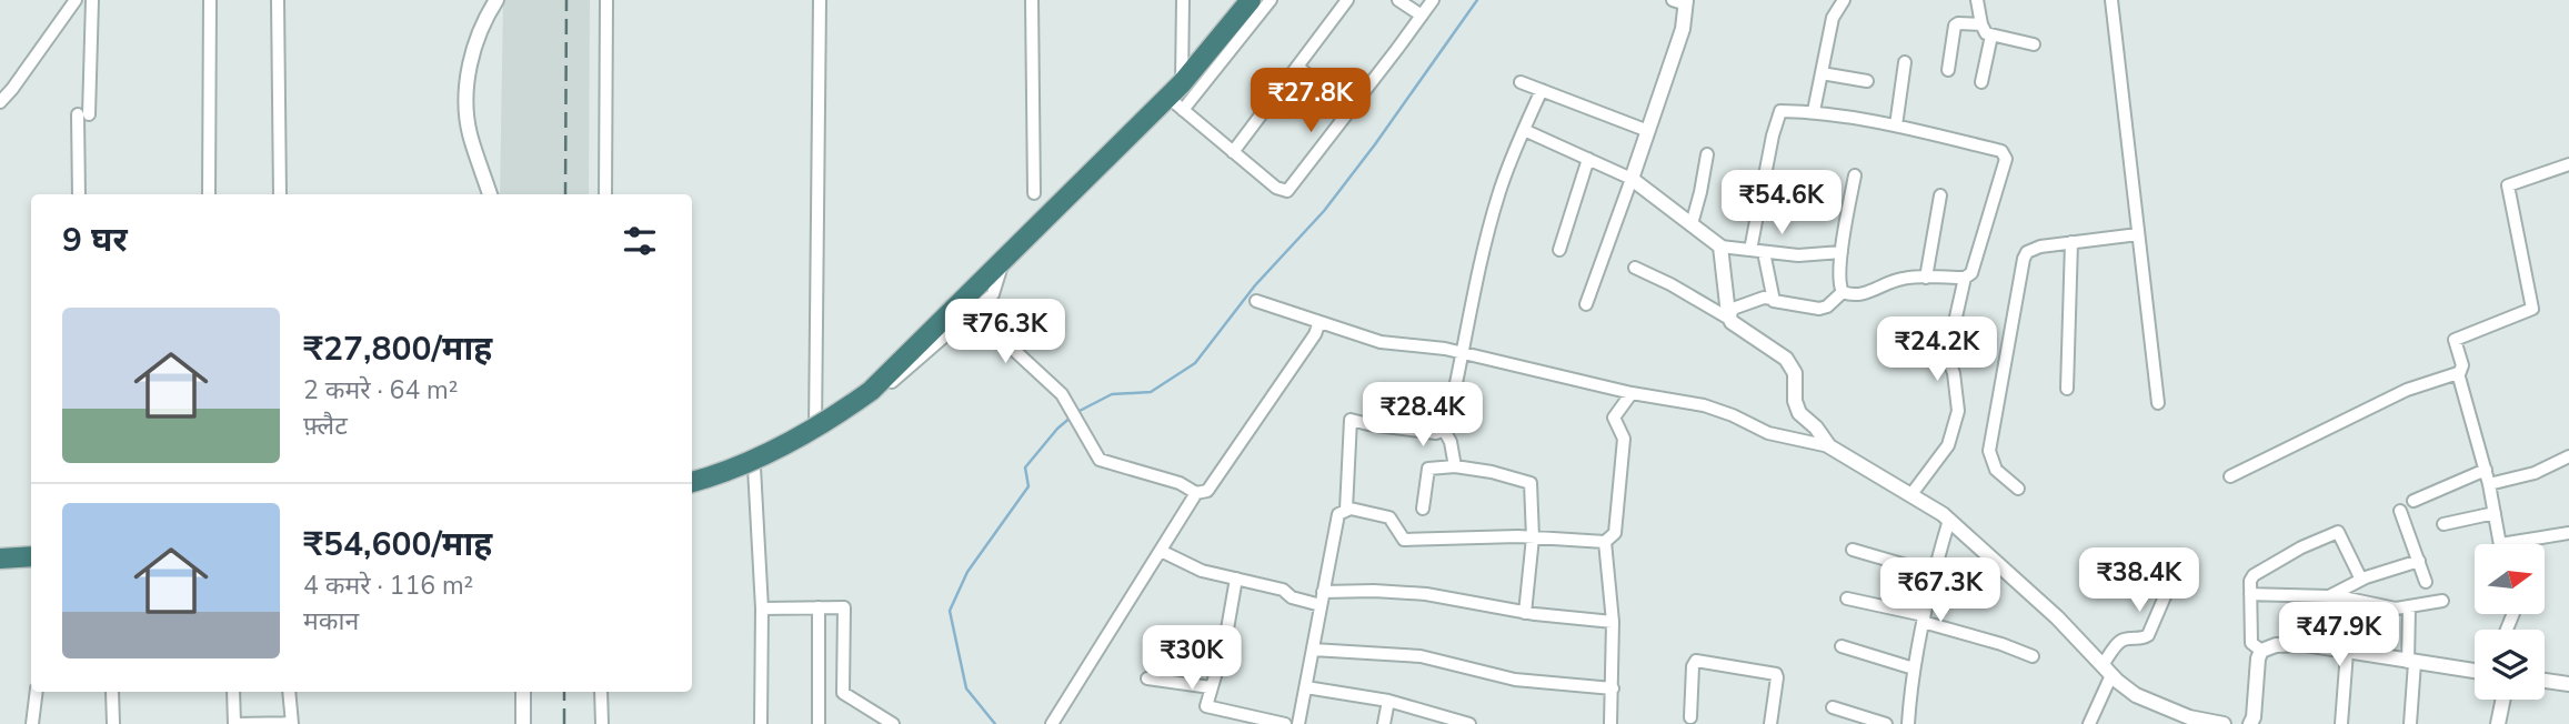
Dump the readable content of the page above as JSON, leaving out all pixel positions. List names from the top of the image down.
{
  "north": "right",
  "page": {
    "price": [
      "₹27.8K",
      "₹54.6K",
      "₹76.3K",
      "₹24.2K",
      "₹28.4K",
      "₹38.4K",
      "₹67.3K",
      "₹47.9K",
      "₹30K"
    ],
    "heading": "9 घर",
    "list": [
      {
        "name": "₹27,800/माह",
        "note": "2 कमरे · 64 m² · फ़्लैट"
      },
      {
        "name": "₹54,600/माह",
        "note": "4 कमरे · 116 m² · मकान"
      }
    ]
  }
}
